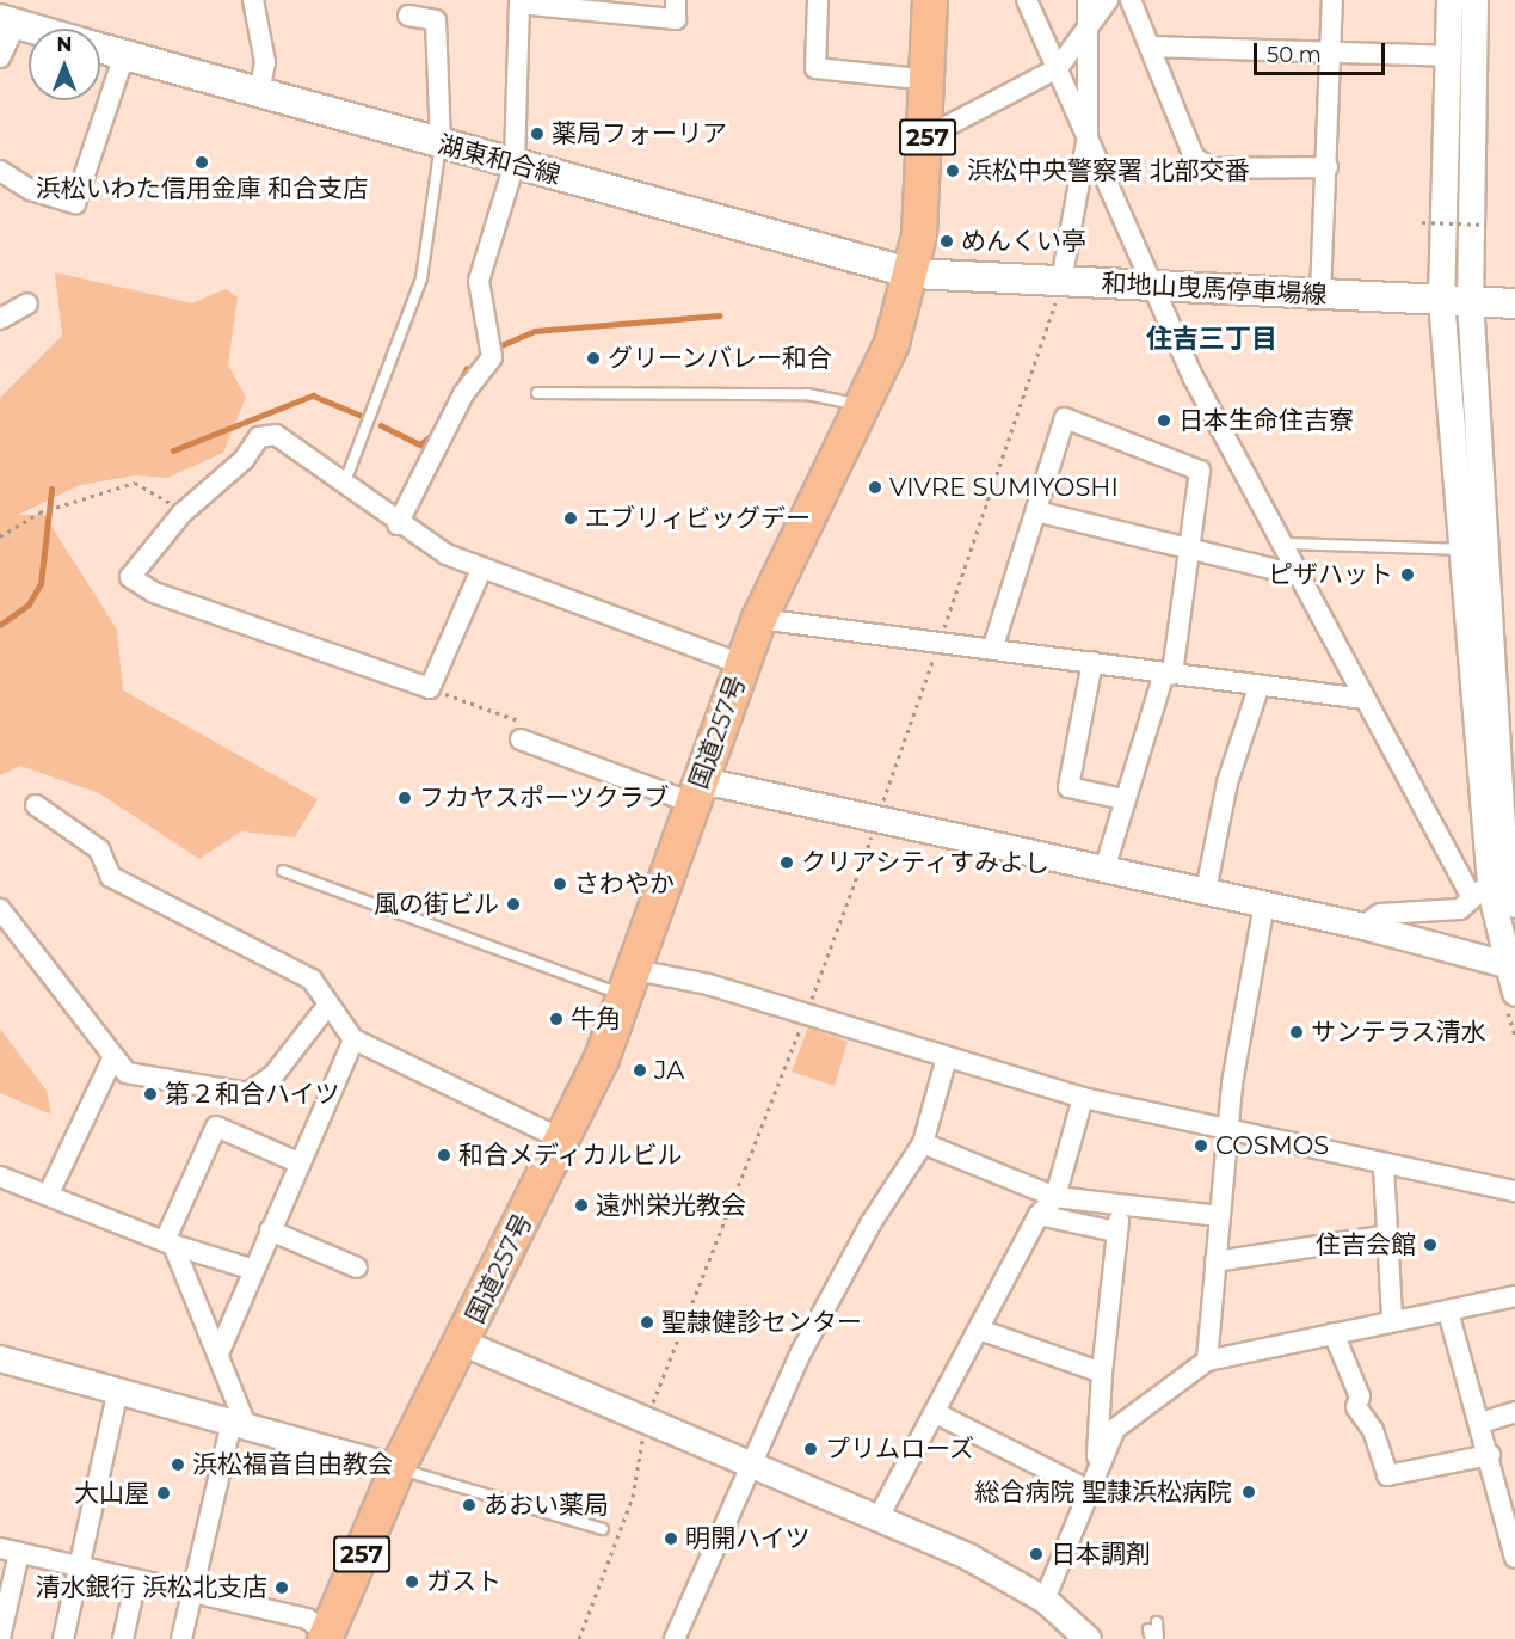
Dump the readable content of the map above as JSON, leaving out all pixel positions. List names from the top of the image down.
{
  "streets": {
    "highway": ["257", "国道257号"],
    "main road": ["湖東和合線", "和地山曳馬停車場線"]
  },
  "crossings": [
    ["湖東和合線", "和地山曳馬停車場線"],
    ["湖東和合線", "国道257号"],
    ["和地山曳馬停車場線", "国道257号"]
  ],
  "districts": ["住吉三丁目"],
  "places": [
    "薬局フォーリア",
    "浜松いわた信用金庫 和合支店",
    "浜松中央警察署 北部交番",
    "めんくい亭",
    "グリーンバレー和合",
    "日本生命住吉寮",
    "VIVRE SUMIYOSHI",
    "エブリィビッグデー",
    "ピザハット",
    "フカヤスポーツクラブ",
    "クリアシティすみよし",
    "さわやか",
    "風の街ビル",
    "牛角",
    "サンテラス清水",
    "JA",
    "第２和合ハイツ",
    "COSMOS",
    "和合メディカルビル",
    "遠州栄光教会",
    "住吉会館",
    "聖隷健診センター",
    "プリムローズ",
    "浜松福音自由教会",
    "総合病院 聖隷浜松病院",
    "大山屋",
    "あおい薬局",
    "明開ハイツ",
    "日本調剤",
    "ガスト",
    "清水銀行 浜松北支店"
  ],
  "scale_bar": "50 m",
  "north": "top"
}
